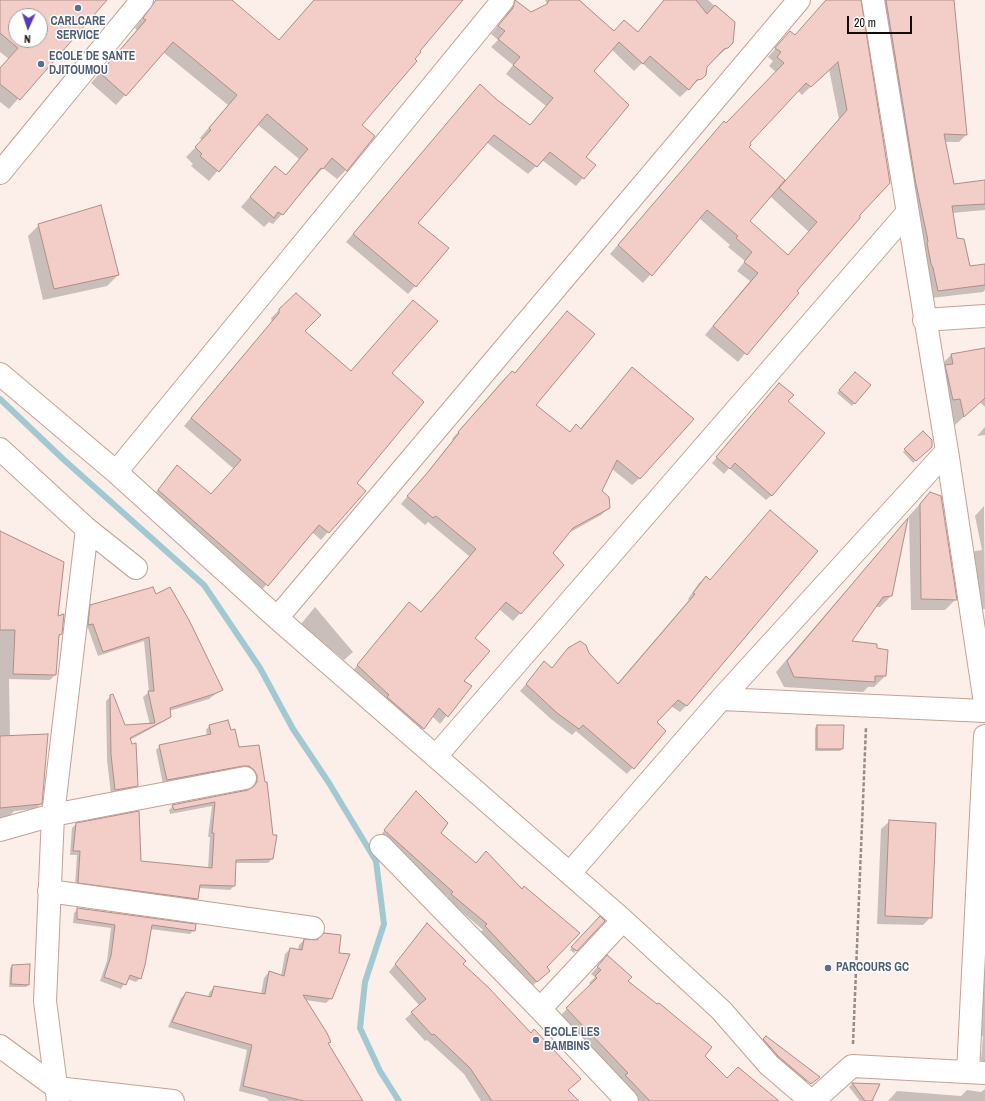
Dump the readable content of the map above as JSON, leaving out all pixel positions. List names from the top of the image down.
{
  "places": [
    "CARLCARE SERVICE",
    "ECOLE DE SANTE DJITOUMOU",
    "PARCOURS GC",
    "ECOLE LES BAMBINS"
  ],
  "scale_bar": "20 m",
  "north": "bottom"
}
